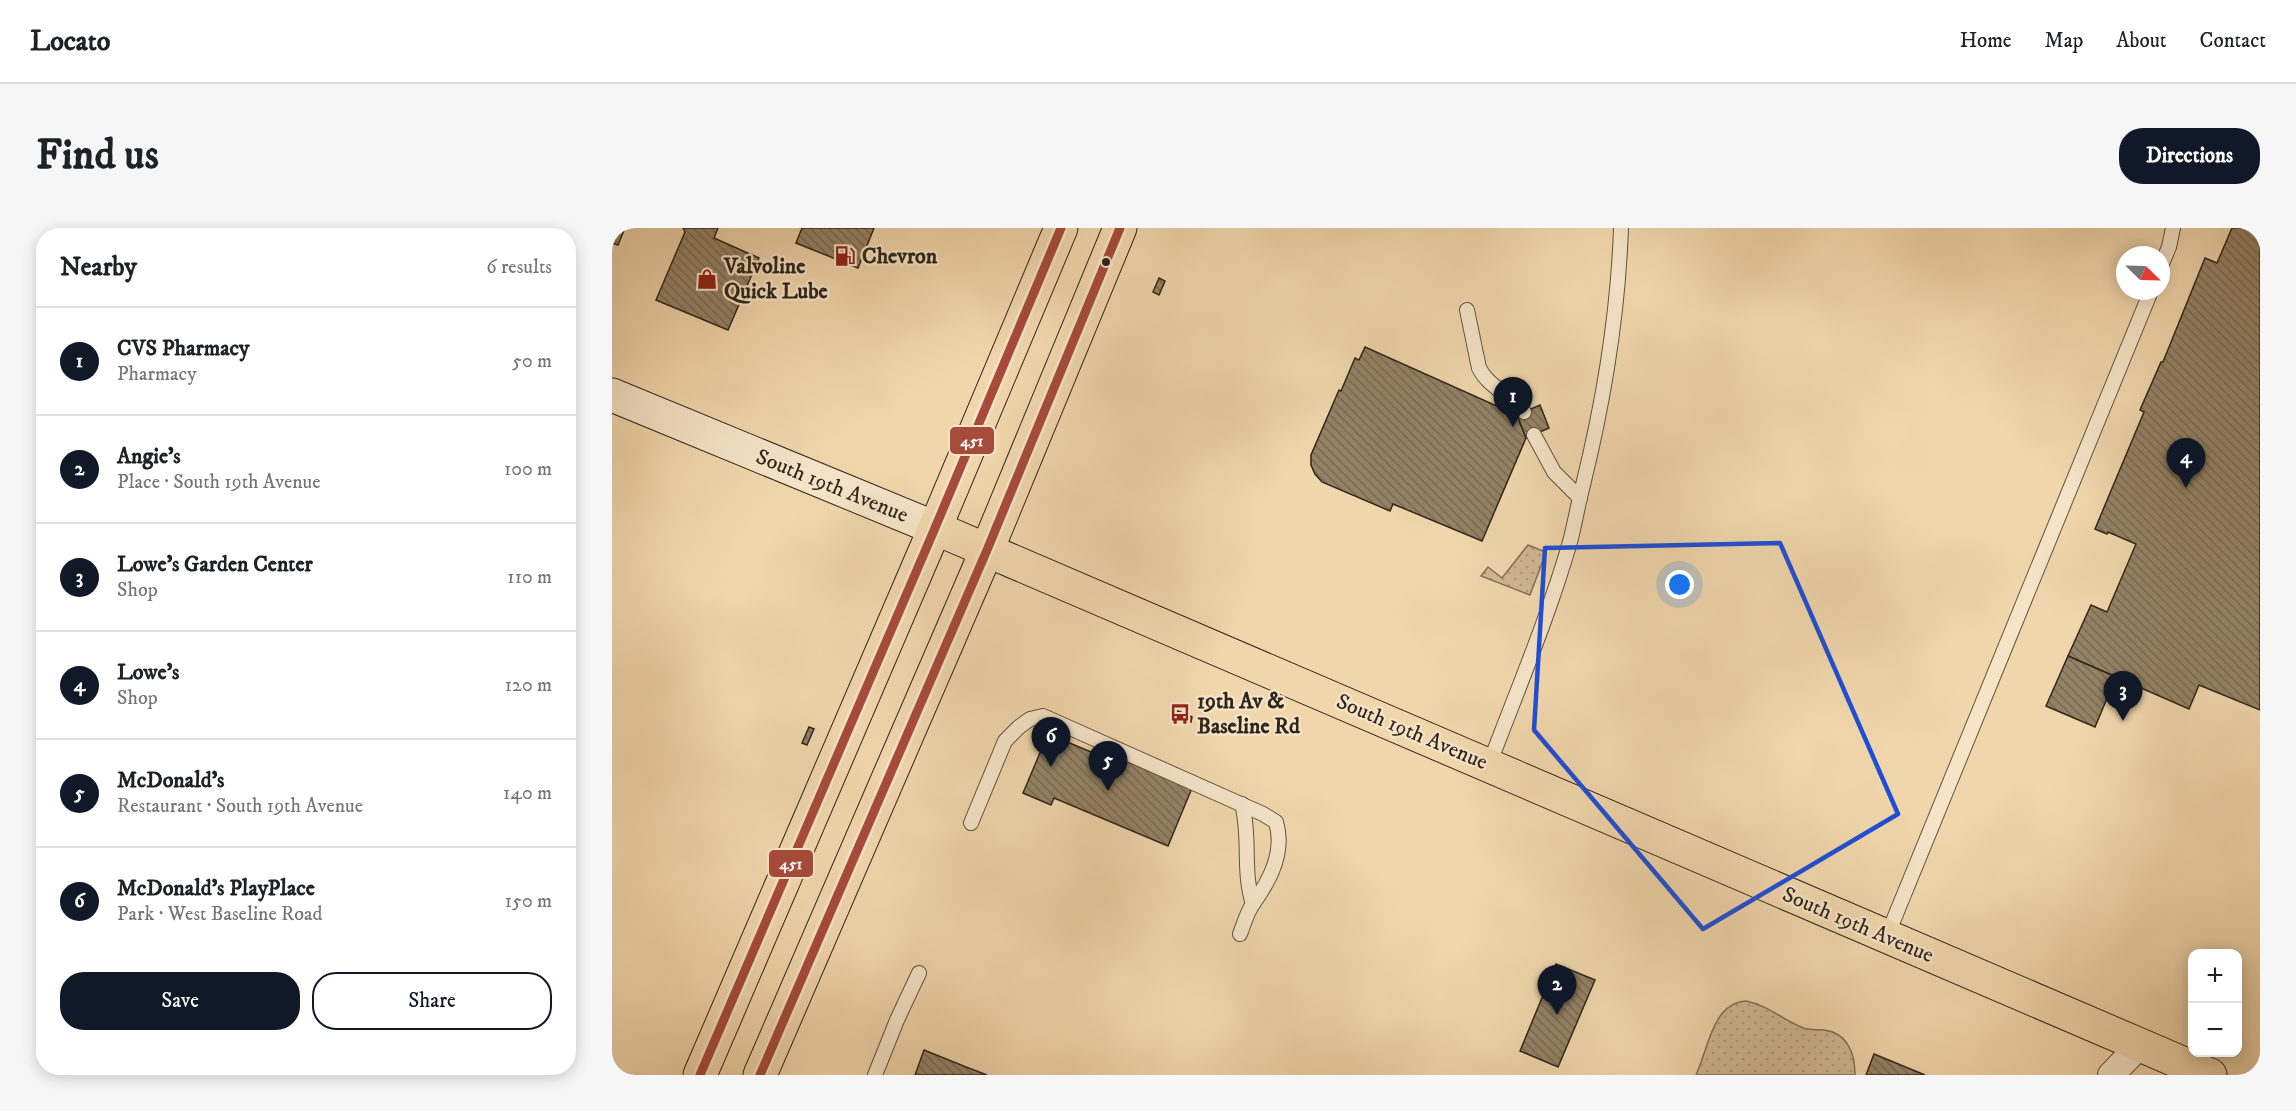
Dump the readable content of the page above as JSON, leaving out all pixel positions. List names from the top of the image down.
{
  "streets": {
    "main road": ["South 19th Avenue"]
  },
  "places": {
    "fuel station": ["Chevron"],
    "shop": ["Valvoline Quick Lube"],
    "bus stop": ["19th Av & Baseline Rd"]
  },
  "lines": ["transit line 451"],
  "north": "bottom right",
  "page": {
    "header": "Locato",
    "nav": [
      "Home",
      "Map",
      "About",
      "Contact"
    ],
    "buttons": [
      "Directions",
      ["Save", "Share"]
    ],
    "title": "Find us",
    "heading": ["Nearby", "6 results"],
    "list": [
      {
        "mark": "1",
        "name": "CVS Pharmacy",
        "note": "Pharmacy",
        "value": "50 m"
      },
      {
        "mark": "2",
        "name": "Angie's",
        "note": "Place · South 19th Avenue",
        "value": "100 m"
      },
      {
        "mark": "3",
        "name": "Lowe's Garden Center",
        "note": "Shop",
        "value": "110 m"
      },
      {
        "mark": "4",
        "name": "Lowe's",
        "note": "Shop",
        "value": "120 m"
      },
      {
        "mark": "5",
        "name": "McDonald's",
        "note": "Restaurant · South 19th Avenue",
        "value": "140 m"
      },
      {
        "mark": "6",
        "name": "McDonald's PlayPlace",
        "note": "Park · West Baseline Road",
        "value": "150 m"
      }
    ],
    "pins": [
      "1",
      "4",
      "3",
      "6",
      "5",
      "2"
    ],
    "map_buttons": ["+", "−"]
  }
}
